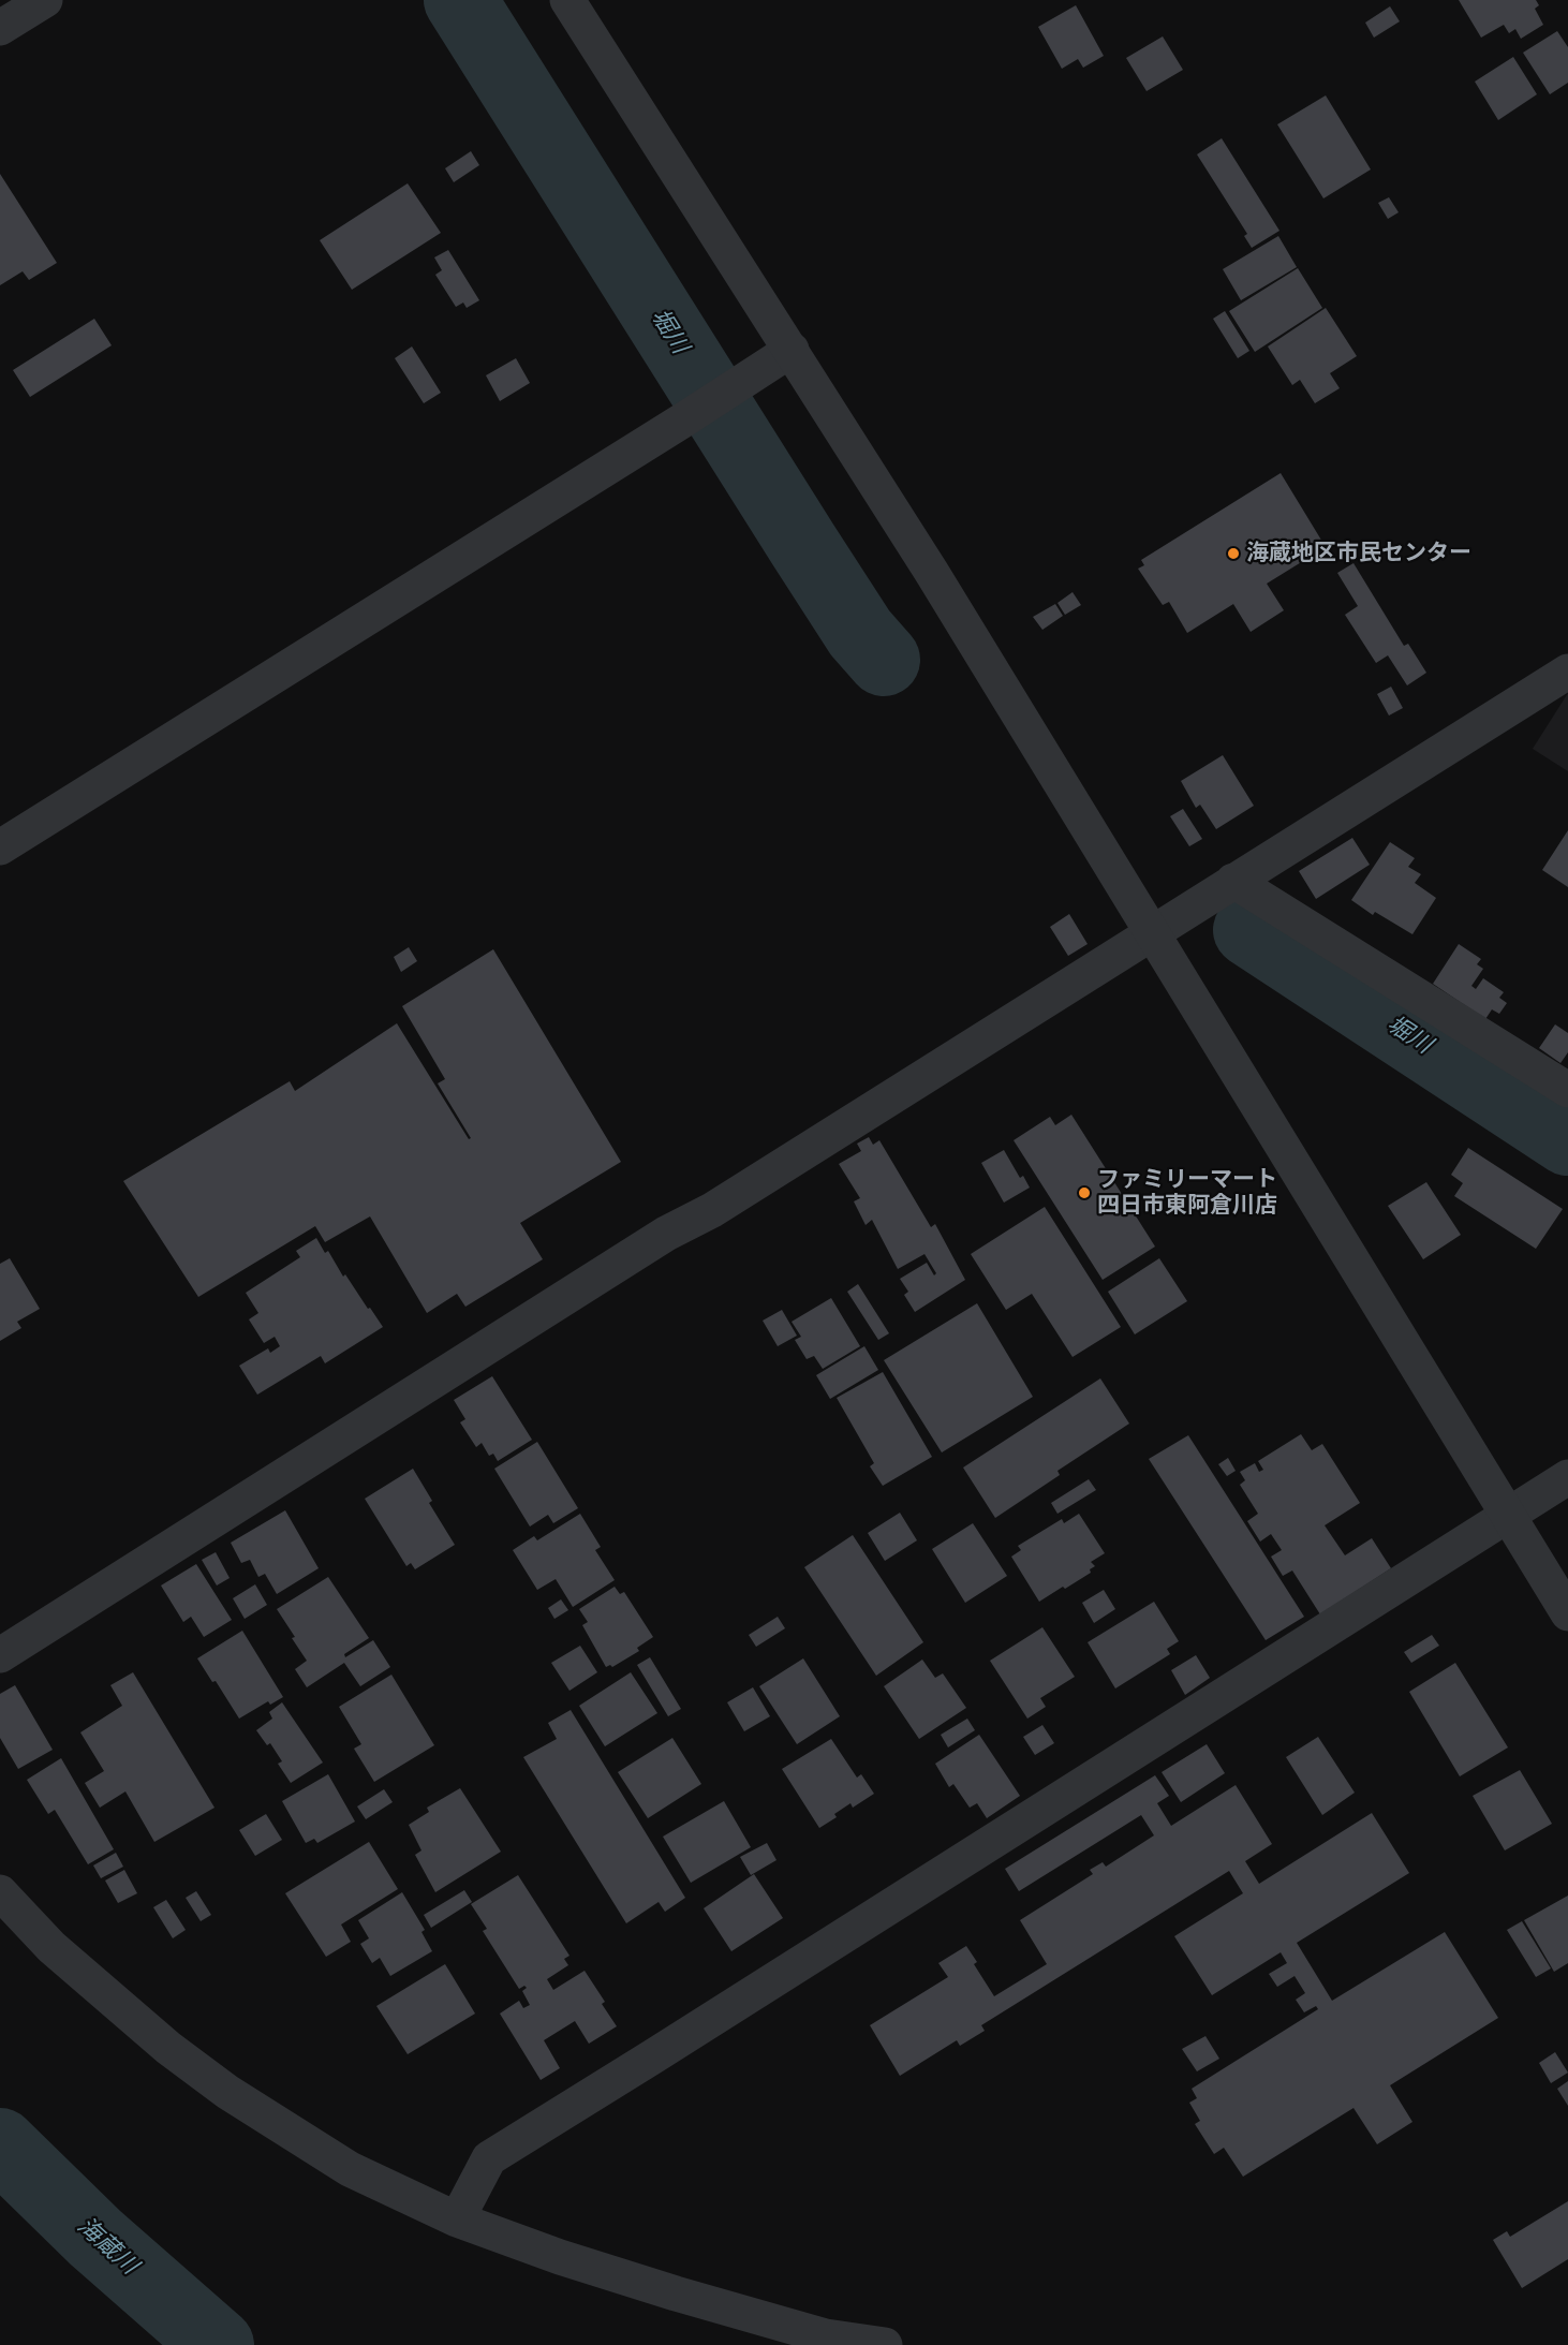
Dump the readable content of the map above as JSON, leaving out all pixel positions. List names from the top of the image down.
{
  "water": ["堀川", "海蔵川"],
  "places": ["海蔵地区市民センター", "ファミリーマート 四日市東阿倉川店"]
}
